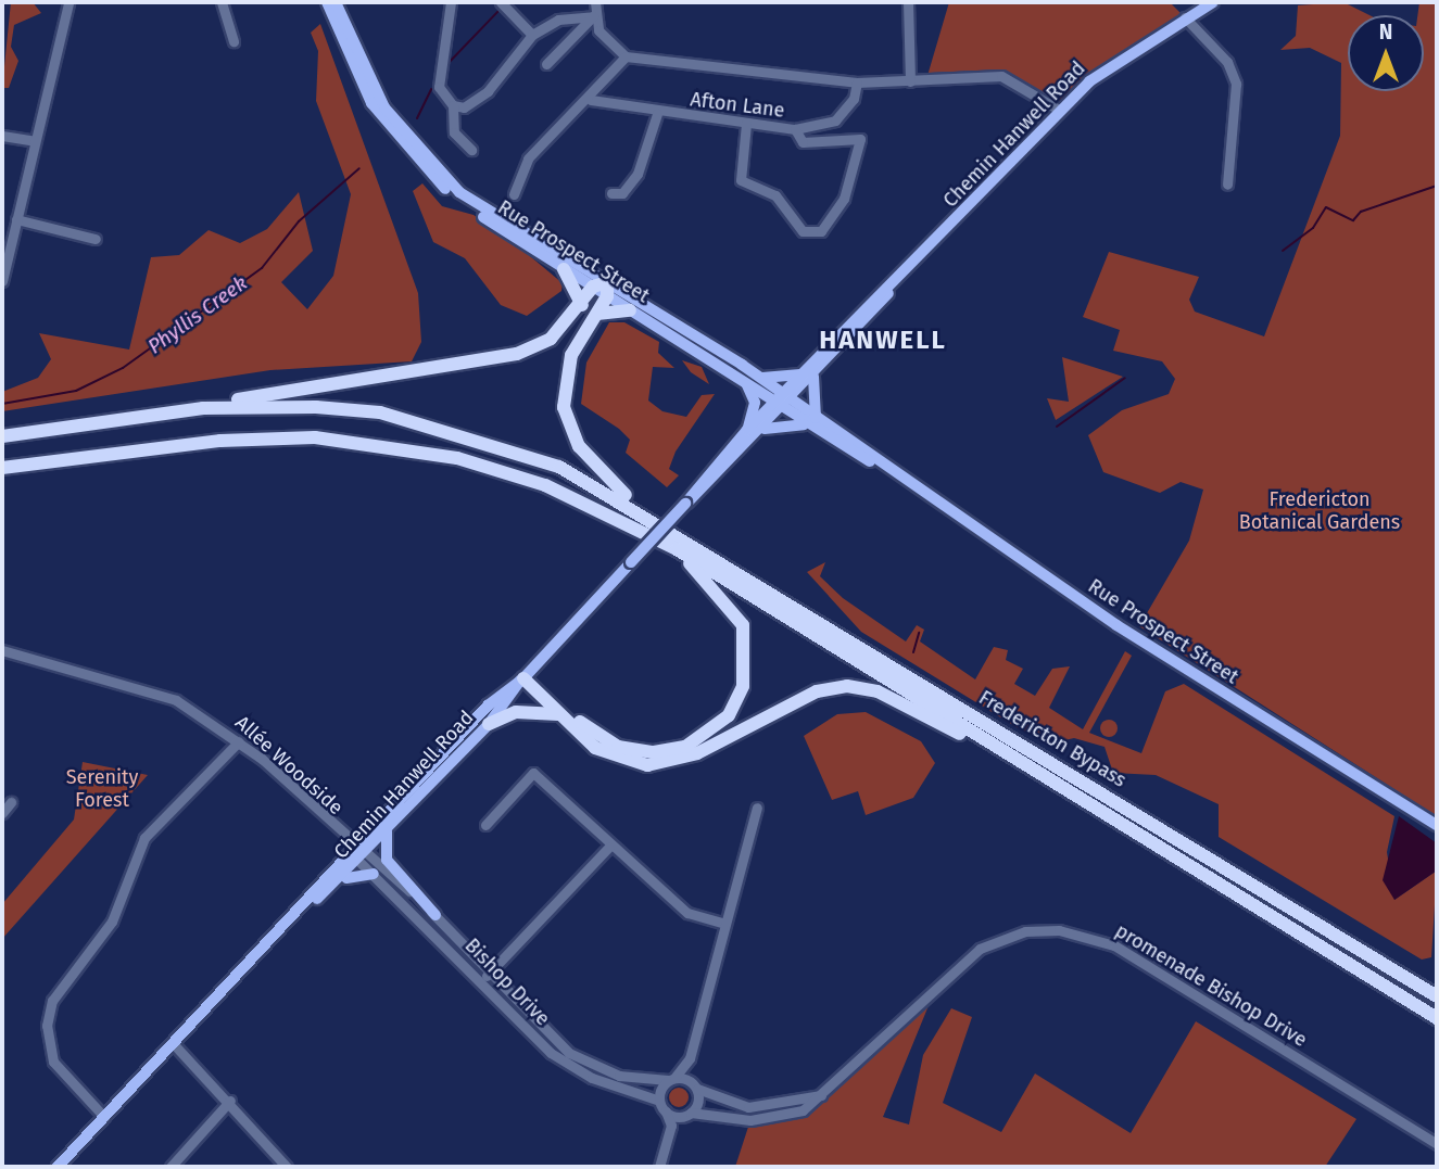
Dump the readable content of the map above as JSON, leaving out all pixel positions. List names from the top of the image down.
{
  "streets": {
    "highway": ["Fredericton Bypass"],
    "main road": ["Chemin Hanwell Road", "Rue Prospect Street"],
    "street": [
      "Afton Lane",
      "Allée Woodside",
      "Bishop Drive",
      "promenade Bishop Drive"
    ]
  },
  "crossings": [
    ["Chemin Hanwell Road", "Rue Prospect Street"],
    ["Chemin Hanwell Road", "Allée Woodside"],
    ["Chemin Hanwell Road", "Bishop Drive"],
    ["Allée Woodside", "Bishop Drive"]
  ],
  "districts": ["HANWELL"],
  "water": ["Phyllis Creek"],
  "parks": ["Fredericton Botanical Gardens", "Serenity Forest"],
  "north": "top"
}
